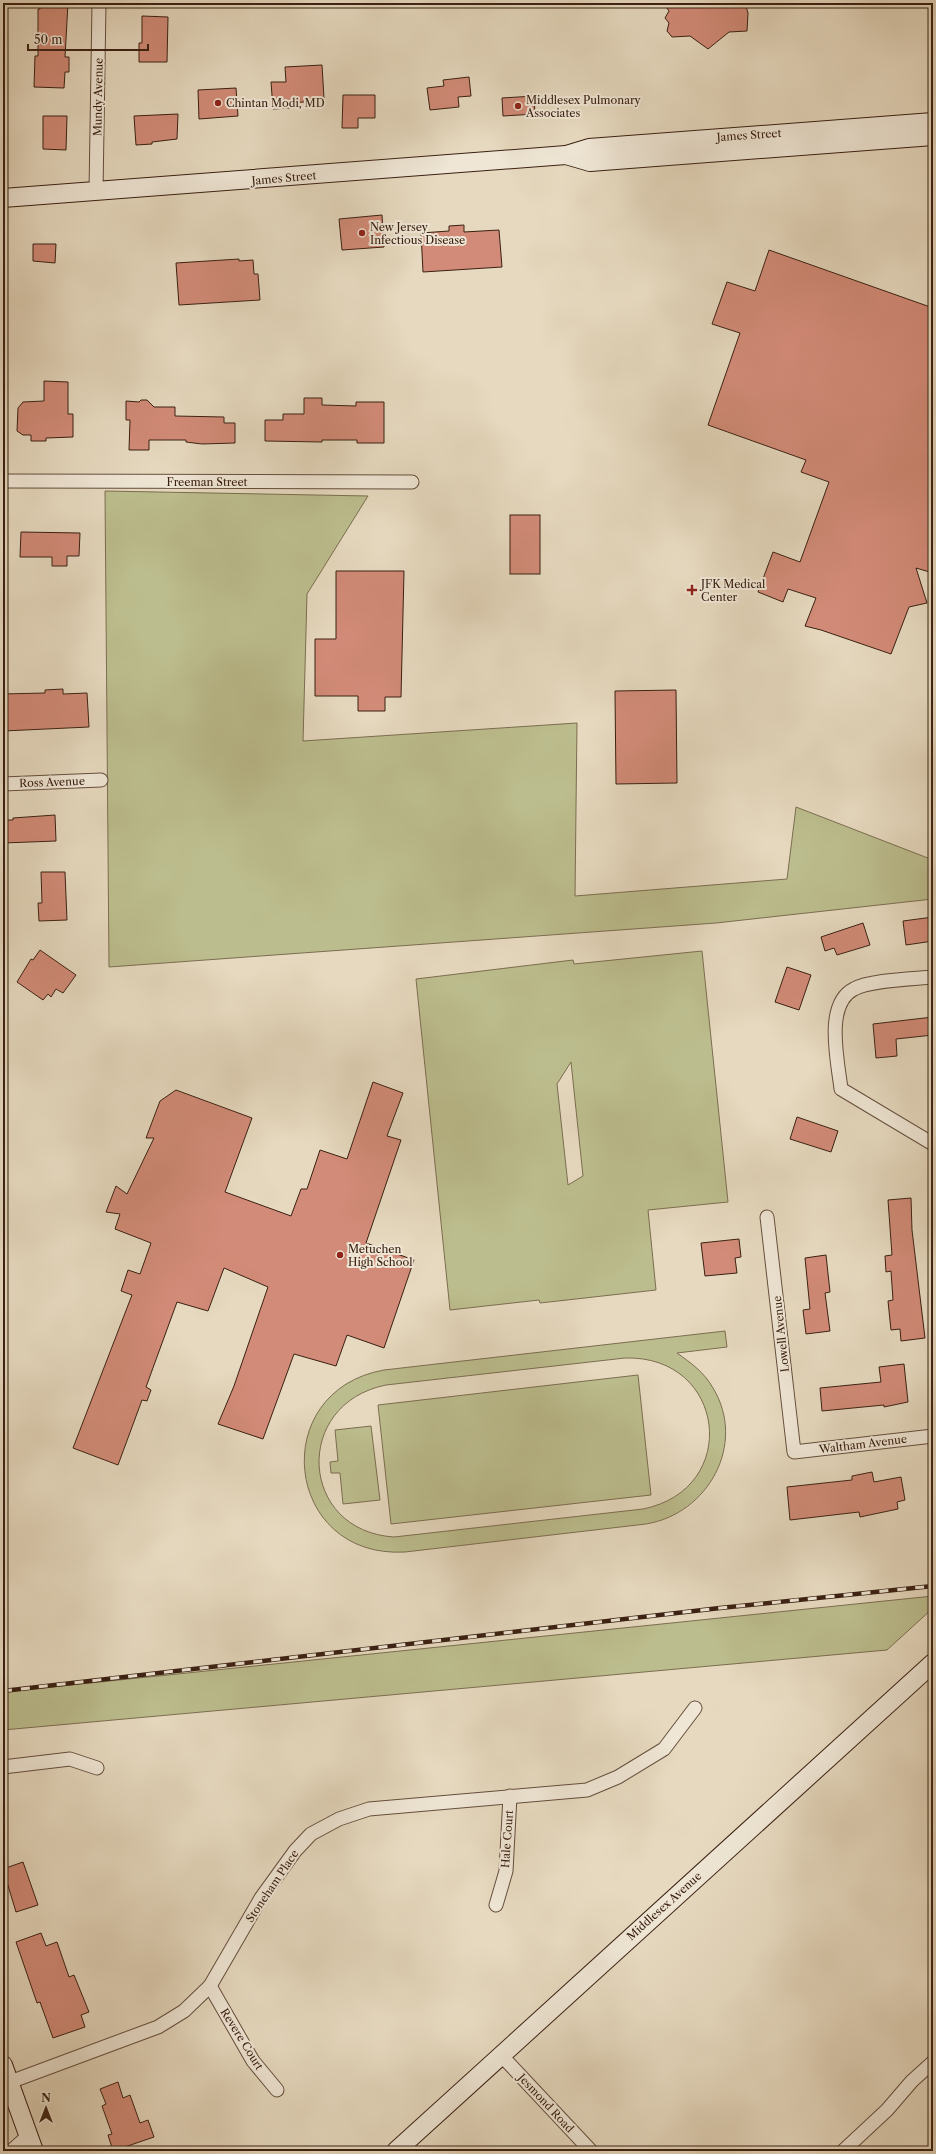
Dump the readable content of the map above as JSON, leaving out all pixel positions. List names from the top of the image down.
{
  "streets": {
    "street": [
      "Mundy Avenue",
      "James Street",
      "Freeman Street",
      "Ross Avenue",
      "Lowell Avenue",
      "Waltham Avenue",
      "Hale Court",
      "Stoneham Place",
      "Middlesex Avenue",
      "Revere Court",
      "Jesmond Road"
    ]
  },
  "crossings": [
    ["Mundy Avenue", "James Street"],
    ["Lowell Avenue", "Waltham Avenue"],
    ["Hale Court", "Stoneham Place"],
    ["Stoneham Place", "Revere Court"],
    ["Middlesex Avenue", "Jesmond Road"]
  ],
  "places": {
    "other": [
      "Chintan Modi, MD",
      "Middlesex Pulmonary Associates",
      "New Jersey Infectious Disease",
      "Metuchen High School"
    ],
    "health": ["JFK Medical Center"]
  },
  "scale_bar": "50 m",
  "north": "top"
}
